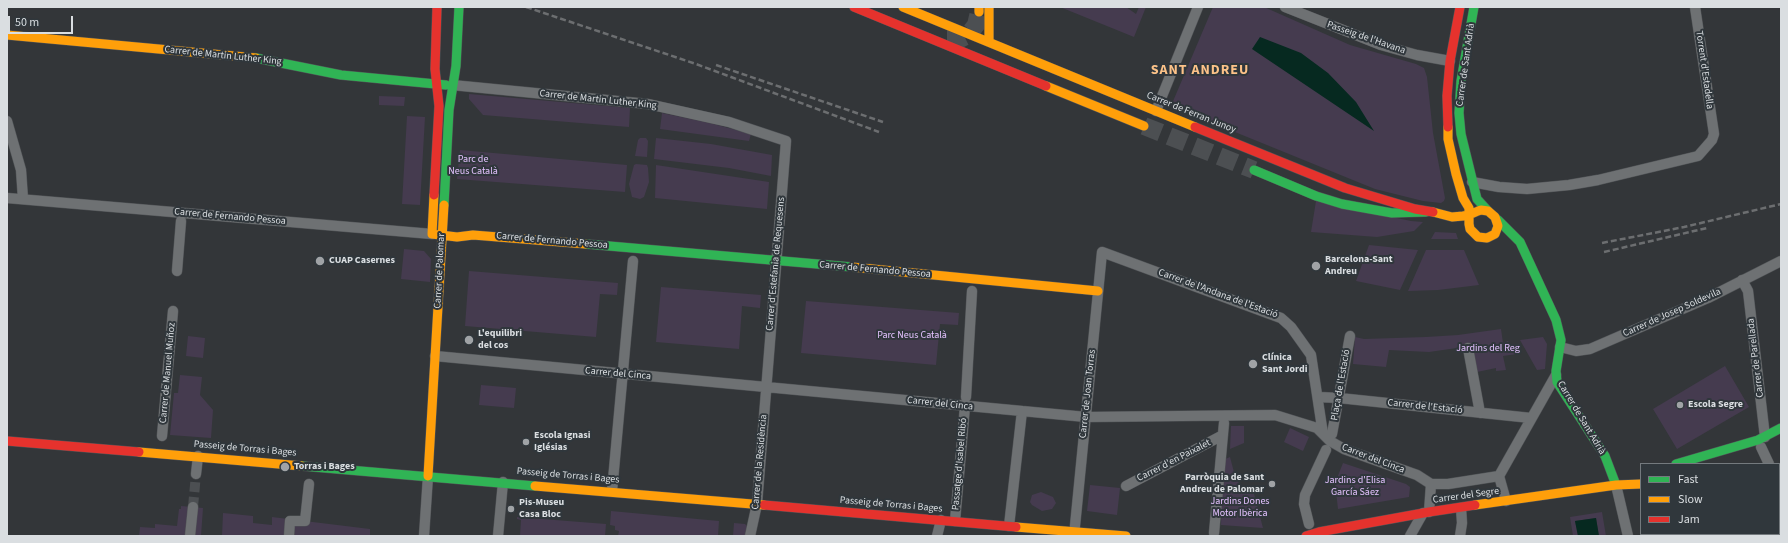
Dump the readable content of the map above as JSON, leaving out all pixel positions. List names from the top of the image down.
{
  "streets": {
    "main road": [
      "Carrer de Martin Luther King",
      "Carrer de Sant Adrià",
      "Carrer de Ferran Junoy",
      "Carrer de Fernando Pessoa",
      "Carrer de Palomar",
      "Passeig de Torras i Bages",
      "Carrer del Segre"
    ],
    "street": [
      "Passeig de l'Havana",
      "Torrent d'Estadella",
      "Carrer d'Estefania de Requesens",
      "Carrer de l'Andana de l'Estació",
      "Carrer de Josep Soldevila",
      "Carrer de Parellada",
      "Carrer de Manuel Muñoz",
      "Carrer del Cinca",
      "Plaça de l'Estació",
      "Carrer de Joan Torras",
      "Carrer de l'Estació",
      "Carrer d'en Paixalet",
      "Carrer de la Residència",
      "Passatge d'Isabel Ribó"
    ]
  },
  "crossings": [
    ["Passeig de l'Havana", "Carrer de Sant Adrià"],
    ["Carrer de Martin Luther King", "Carrer d'Estefania de Requesens"],
    ["Carrer de Martin Luther King", "Carrer de Palomar"],
    ["Carrer de Sant Adrià", "Torrent d'Estadella"],
    ["Carrer de Sant Adrià", "Carrer de Ferran Junoy"],
    ["Carrer de Sant Adrià", "Carrer de Josep Soldevila"],
    ["Carrer de Sant Adrià", "Carrer del Segre"],
    ["Carrer de Fernando Pessoa", "Carrer d'Estefania de Requesens"],
    ["Carrer de Fernando Pessoa", "Carrer de Palomar"],
    ["Carrer de Fernando Pessoa", "Carrer de Joan Torras"],
    ["Carrer d'Estefania de Requesens", "Carrer del Cinca"],
    ["Carrer d'Estefania de Requesens", "Carrer de la Residència"],
    ["Carrer de Palomar", "Carrer del Cinca"],
    ["Carrer de Palomar", "Passeig de Torras i Bages"],
    ["Carrer de l'Andana de l'Estació", "Carrer del Cinca"],
    ["Carrer de l'Andana de l'Estació", "Plaça de l'Estació"],
    ["Carrer de l'Andana de l'Estació", "Carrer de Joan Torras"],
    ["Carrer de l'Andana de l'Estació", "Carrer de l'Estació"],
    ["Carrer de Josep Soldevila", "Carrer de Parellada"],
    ["Carrer del Cinca", "Plaça de l'Estació"],
    ["Carrer del Cinca", "Carrer de Joan Torras"],
    ["Carrer del Cinca", "Carrer de la Residència"],
    ["Carrer del Cinca", "Passatge d'Isabel Ribó"],
    ["Plaça de l'Estació", "Carrer de l'Estació"],
    ["Carrer de Joan Torras", "Passeig de Torras i Bages"],
    ["Passeig de Torras i Bages", "Carrer de la Residència"],
    ["Passeig de Torras i Bages", "Passatge d'Isabel Ribó"]
  ],
  "districts": ["SANT ANDREU"],
  "parks": [
    "Parc de Neus Català",
    "Parc Neus Català",
    "Jardins del Reg",
    "Jardins d'Elisa García Sáez",
    "Jardins Dones Motor Ibèrica"
  ],
  "places": [
    "CUAP Casernes",
    "Barcelona-Sant Andreu",
    "L'equilibri del cos",
    "Clínica Sant Jordi",
    "Escola Segre",
    "Escola Ignasi Iglésias",
    "Torras i Bages",
    "Parròquia de Sant Andreu de Palomar",
    "Pis-Museu Casa Bloc"
  ],
  "legend": ["Fast", "Slow", "Jam"],
  "scale_bar": "50 m"
}
